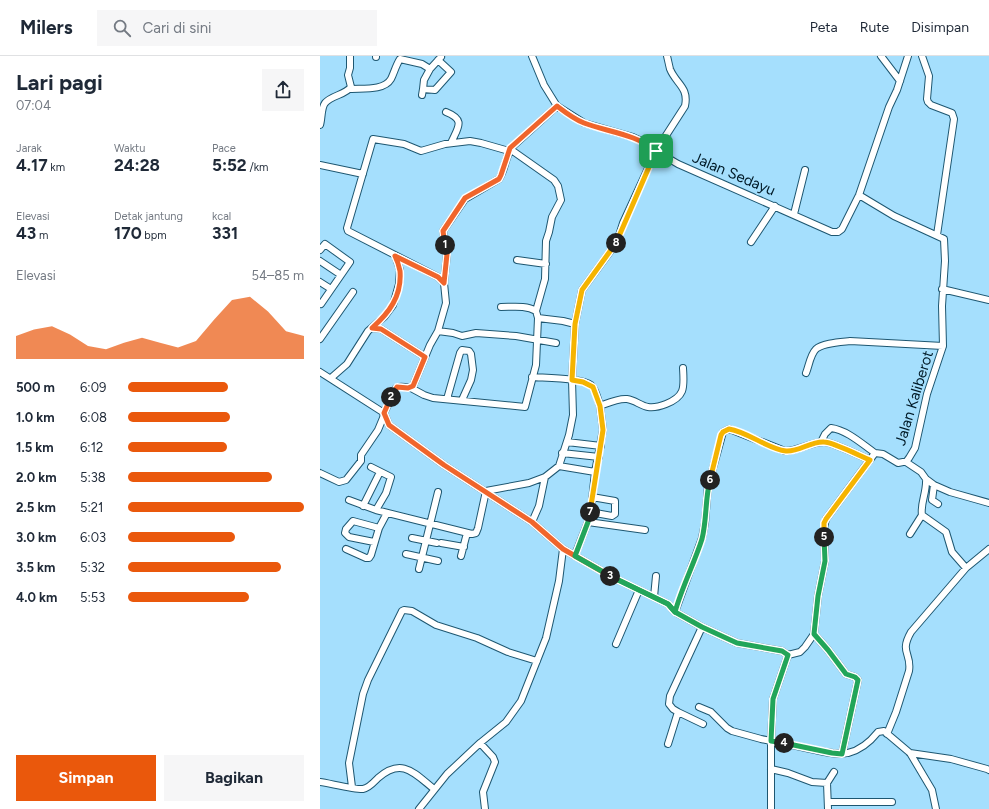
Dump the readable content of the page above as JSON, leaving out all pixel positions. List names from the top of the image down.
{
  "streets": {
    "street": ["Jalan Sedayu", "Jalan Kaliberot"]
  },
  "page": {
    "header": "Milers",
    "search": "Cari di sini",
    "nav": ["Peta", "Rute", "Disimpan"],
    "heading": ["Lari pagi", "07:04"],
    "stats": [
      ["Jarak", "4.17 km"],
      ["Waktu", "24:28"],
      ["Pace", "5:52 /km"],
      ["Elevasi", "43 m"],
      ["Detak jantung", "170 bpm"],
      ["kcal", "331"]
    ],
    "pins": [
      "8",
      "1",
      "2",
      "6",
      "7",
      "5",
      "3",
      "4"
    ],
    "chart": ["Elevasi", "54–85 m"],
    "list": [
      {
        "name": "500 m",
        "note": "6:09"
      },
      {
        "name": "1.0 km",
        "note": "6:08"
      },
      {
        "name": "1.5 km",
        "note": "6:12"
      },
      {
        "name": "2.0 km",
        "note": "5:38"
      },
      {
        "name": "2.5 km",
        "note": "5:21"
      },
      {
        "name": "3.0 km",
        "note": "6:03"
      },
      {
        "name": "3.5 km",
        "note": "5:32"
      },
      {
        "name": "4.0 km",
        "note": "5:53"
      }
    ],
    "buttons": ["Simpan", "Bagikan"]
  }
}
